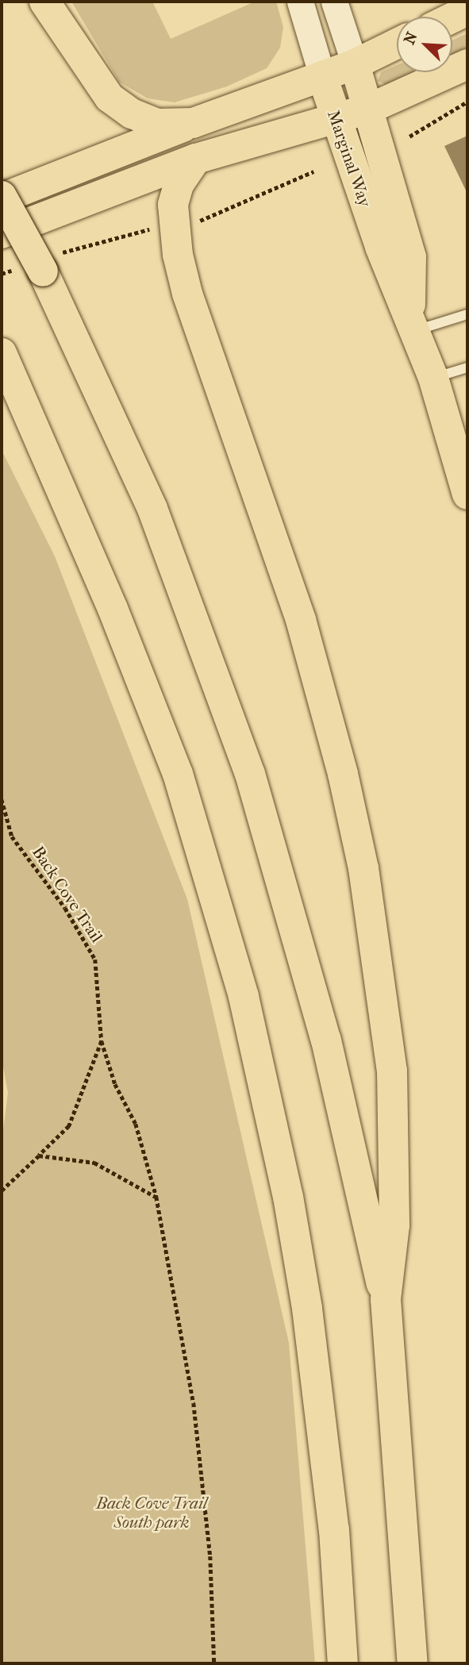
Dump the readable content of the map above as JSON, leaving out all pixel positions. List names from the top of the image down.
{
  "streets": {
    "main road": ["Marginal Way"],
    "path": ["Back Cove Trail"]
  },
  "parks": ["Back Cove Trail South park"],
  "north": "top left"
}
